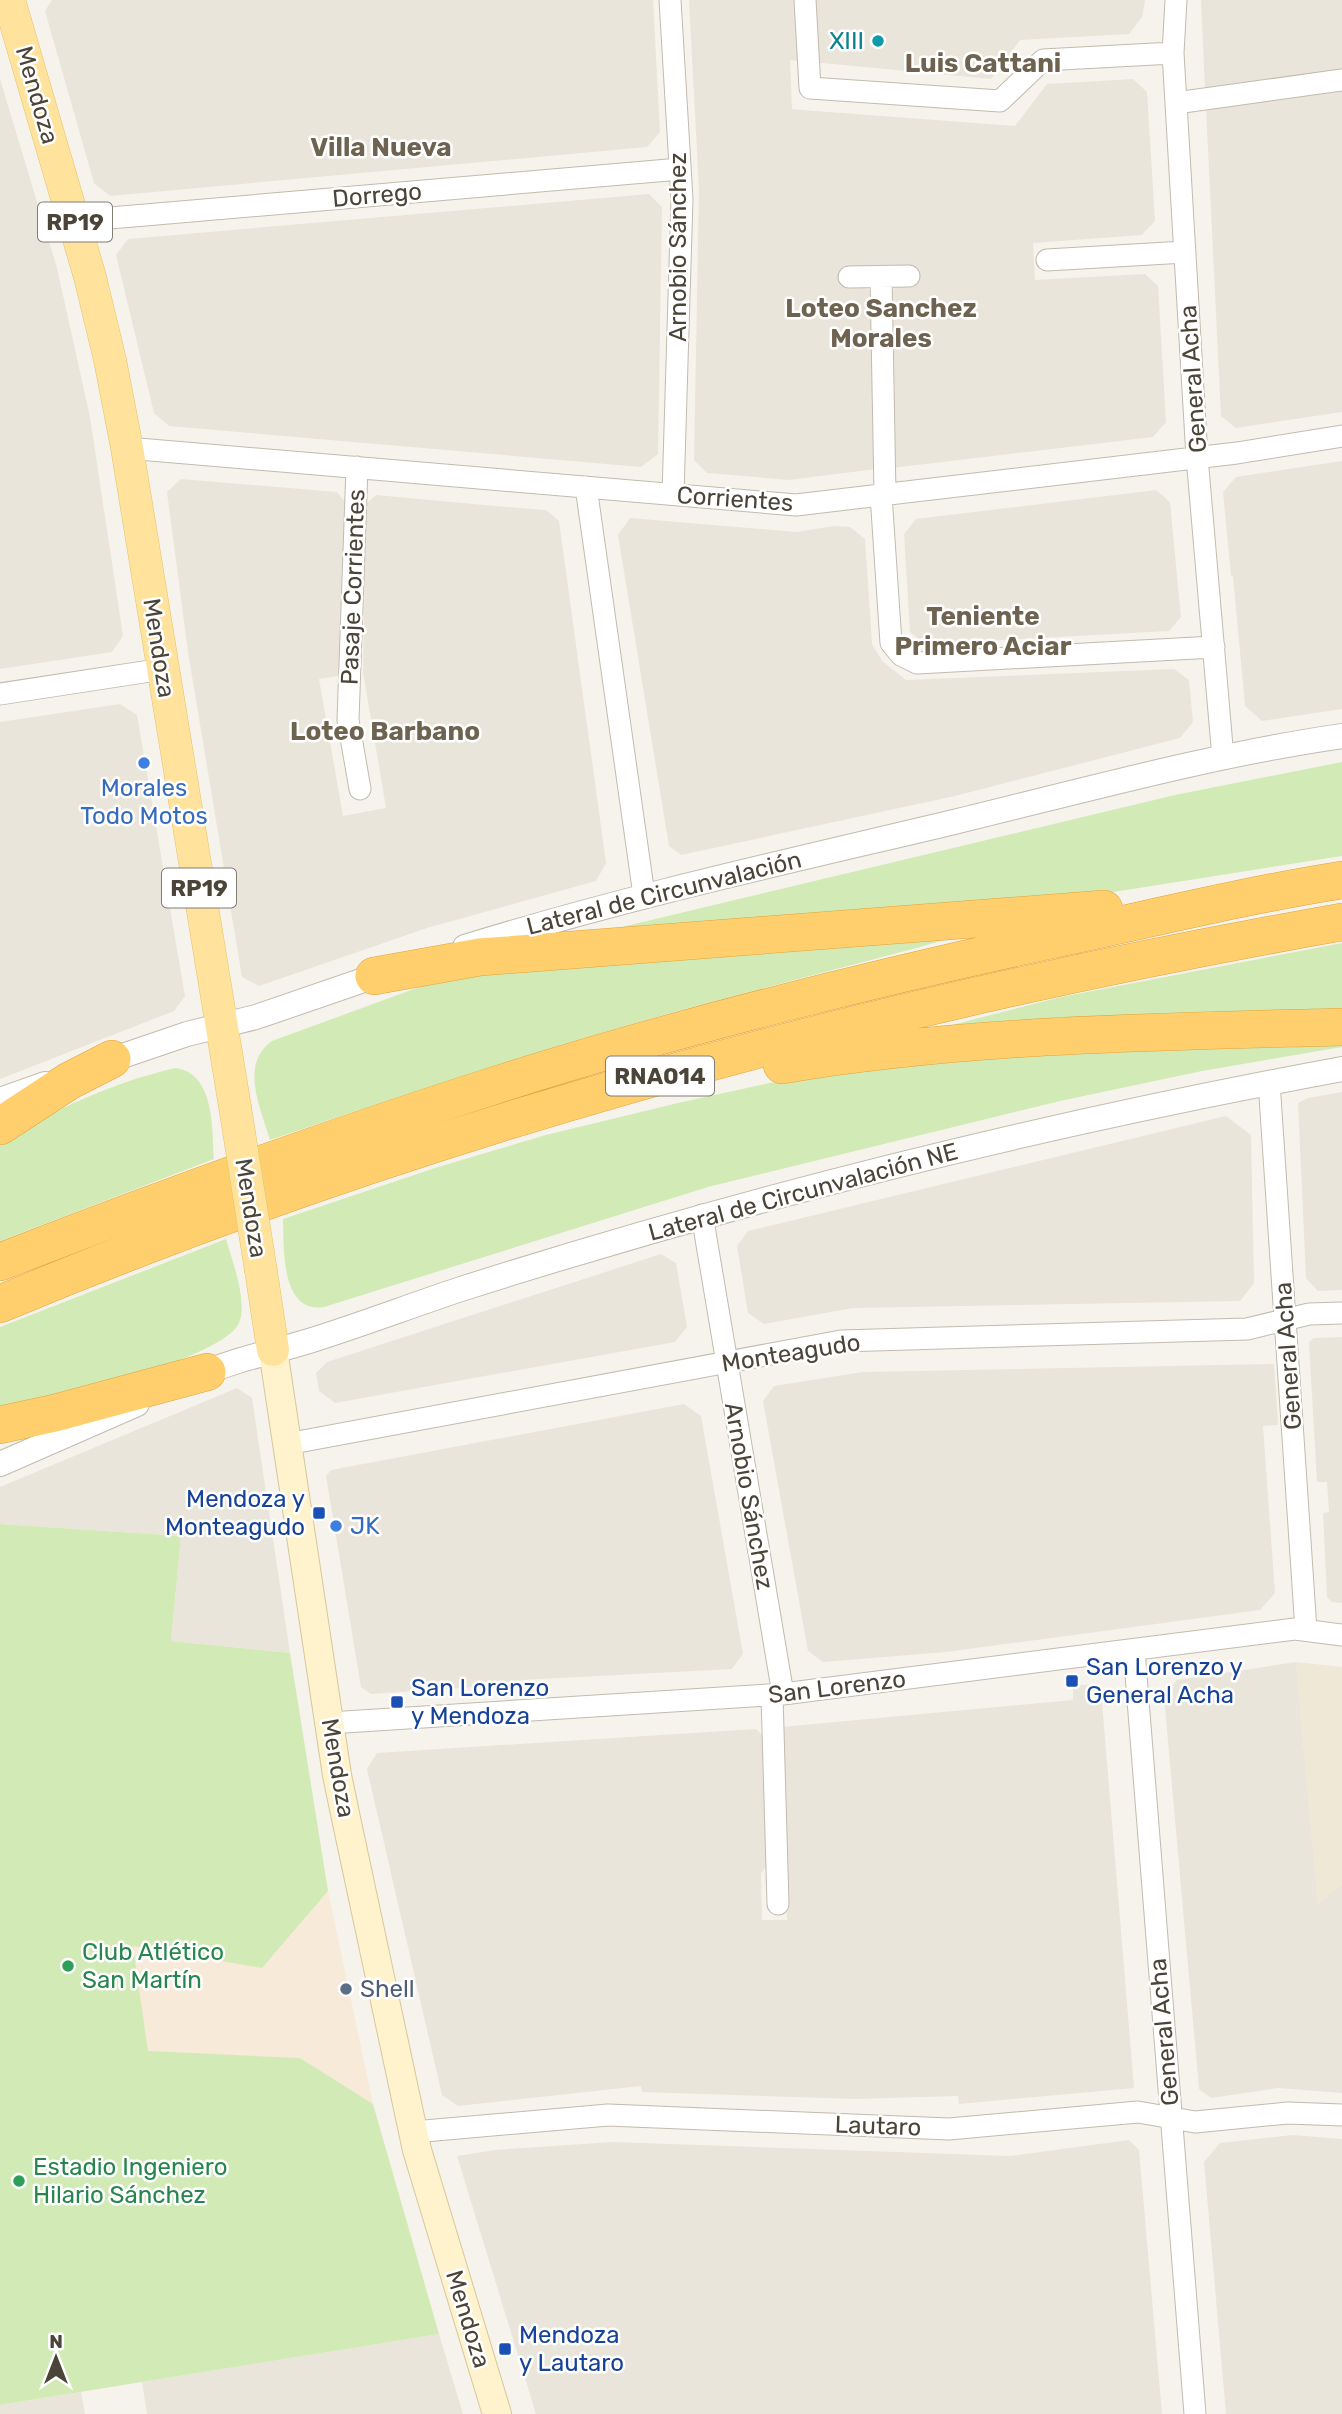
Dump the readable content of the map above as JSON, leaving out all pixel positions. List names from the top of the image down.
{
  "streets": {
    "highway": ["RNA014"],
    "main road": ["Mendoza", "RP19"],
    "street": [
      "Dorrego",
      "Arnobio Sánchez",
      "General Acha",
      "Corrientes",
      "Pasaje Corrientes",
      "Lateral de Circunvalación",
      "Lateral de Circunvalación NE",
      "Monteagudo",
      "San Lorenzo",
      "Lautaro"
    ]
  },
  "crossings": [
    ["Mendoza", "Dorrego"],
    ["Mendoza", "Corrientes"],
    ["Mendoza", "Lateral de Circunvalación"],
    ["Mendoza", "Lateral de Circunvalación NE"],
    ["Mendoza", "Monteagudo"],
    ["Mendoza", "San Lorenzo"],
    ["Mendoza", "Lautaro"],
    ["Dorrego", "Arnobio Sánchez"],
    ["Arnobio Sánchez", "Corrientes"],
    ["Arnobio Sánchez", "Lateral de Circunvalación NE"],
    ["Arnobio Sánchez", "Monteagudo"],
    ["Arnobio Sánchez", "San Lorenzo"],
    ["General Acha", "Corrientes"],
    ["General Acha", "Lateral de Circunvalación"],
    ["General Acha", "Lateral de Circunvalación NE"],
    ["General Acha", "Monteagudo"],
    ["General Acha", "San Lorenzo"],
    ["General Acha", "Lautaro"],
    ["Corrientes", "Pasaje Corrientes"]
  ],
  "districts": [
    "Luis Cattani",
    "Villa Nueva",
    "Loteo Sanchez Morales",
    "Teniente Primero Aciar",
    "Loteo Barbano"
  ],
  "places": {
    "other": [
      "XIII",
      "Morales Todo Motos",
      "JK",
      "Club Atlético San Martín",
      "Shell",
      "Estadio Ingeniero Hilario Sánchez"
    ],
    "transit": [
      "Mendoza y Monteagudo",
      "San Lorenzo y General Acha",
      "San Lorenzo y Mendoza",
      "Mendoza y Lautaro"
    ]
  },
  "north": "top"
}
